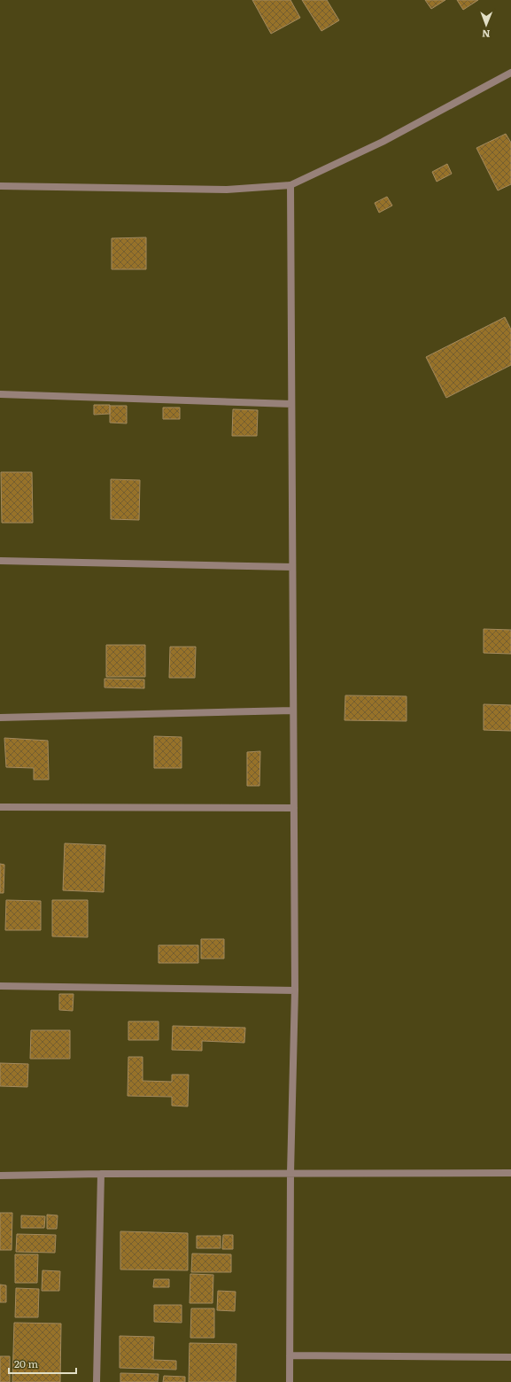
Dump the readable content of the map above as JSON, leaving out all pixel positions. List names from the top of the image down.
{
  "scale_bar": "20 m",
  "north": "bottom"
}
